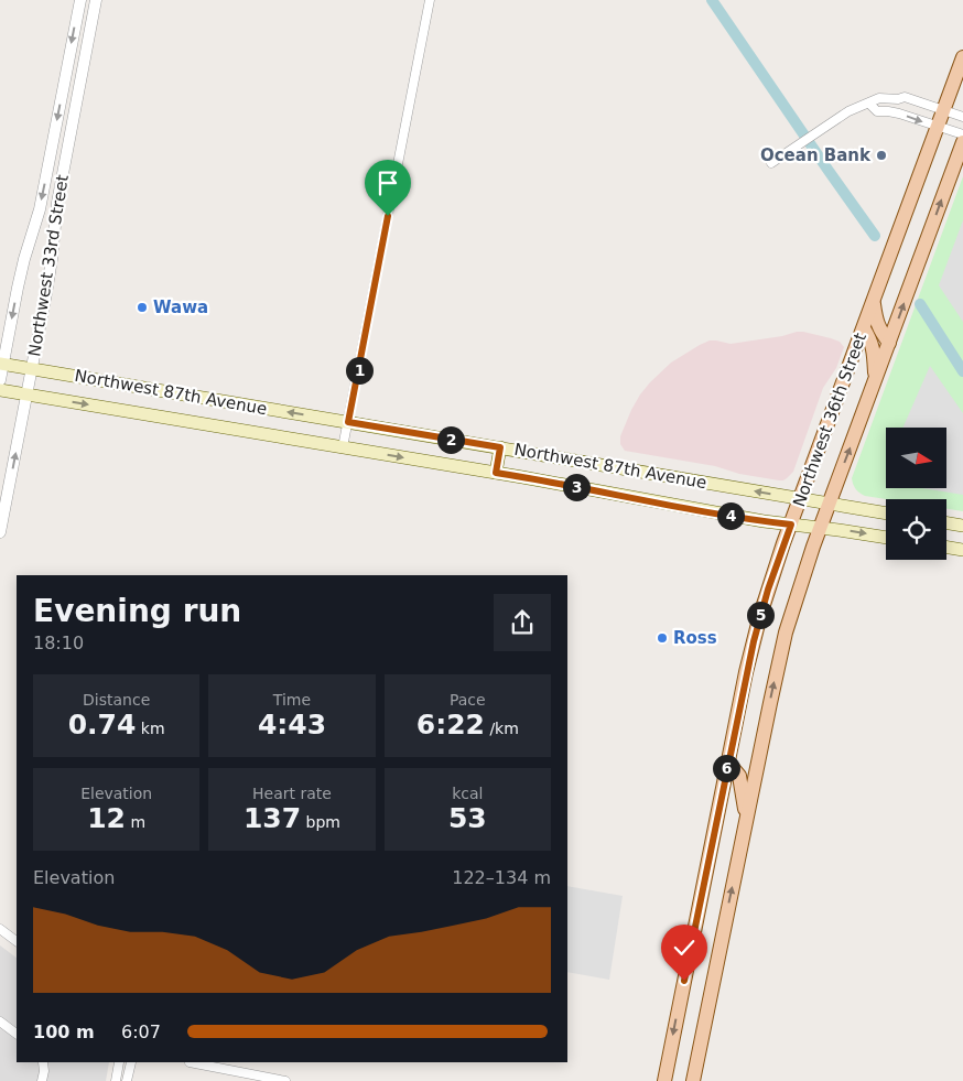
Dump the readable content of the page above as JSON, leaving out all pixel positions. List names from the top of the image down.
{
  "streets": {
    "main road": ["Northwest 87th Avenue", "Northwest 36th Street"],
    "street": ["Northwest 33rd Street"]
  },
  "crossings": [
    ["Northwest 33rd Street", "Northwest 87th Avenue"],
    ["Northwest 87th Avenue", "Northwest 36th Street"]
  ],
  "places": ["Ocean Bank", "Wawa", "Ross"],
  "north": "right",
  "page": {
    "pins": [
      "1",
      "2",
      "3",
      "4",
      "5",
      "6"
    ],
    "heading": ["Evening run", "18:10"],
    "stats": [
      ["Distance", "0.74 km"],
      ["Time", "4:43"],
      ["Pace", "6:22 /km"],
      ["Elevation", "12 m"],
      ["Heart rate", "137 bpm"],
      ["kcal", "53"]
    ],
    "chart": ["Elevation", "122–134 m"],
    "list": [
      {
        "name": "100 m",
        "note": "6:07"
      }
    ]
  }
}
